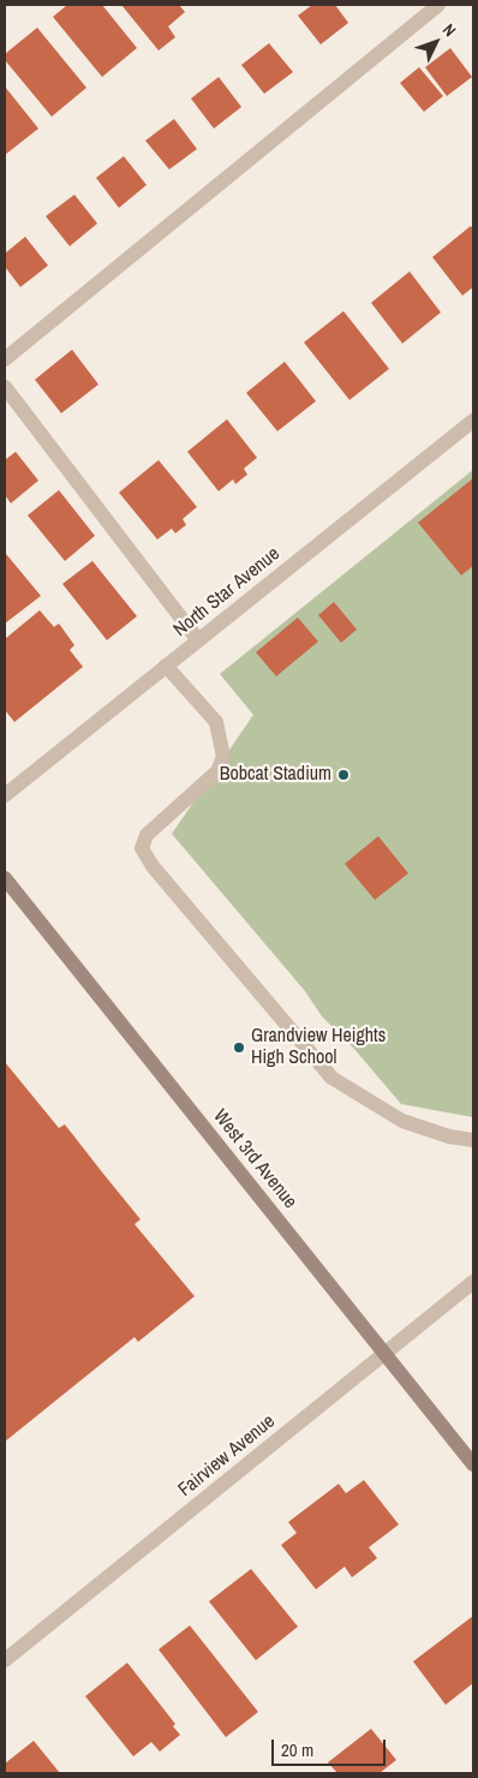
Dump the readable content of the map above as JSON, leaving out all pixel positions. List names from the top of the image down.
{
  "streets": {
    "street": ["North Star Avenue", "West 3rd Avenue", "Fairview Avenue"]
  },
  "crossings": [
    ["West 3rd Avenue", "Fairview Avenue"]
  ],
  "places": ["Bobcat Stadium", "Grandview Heights High School"],
  "scale_bar": "20 m",
  "north": "top right"
}
